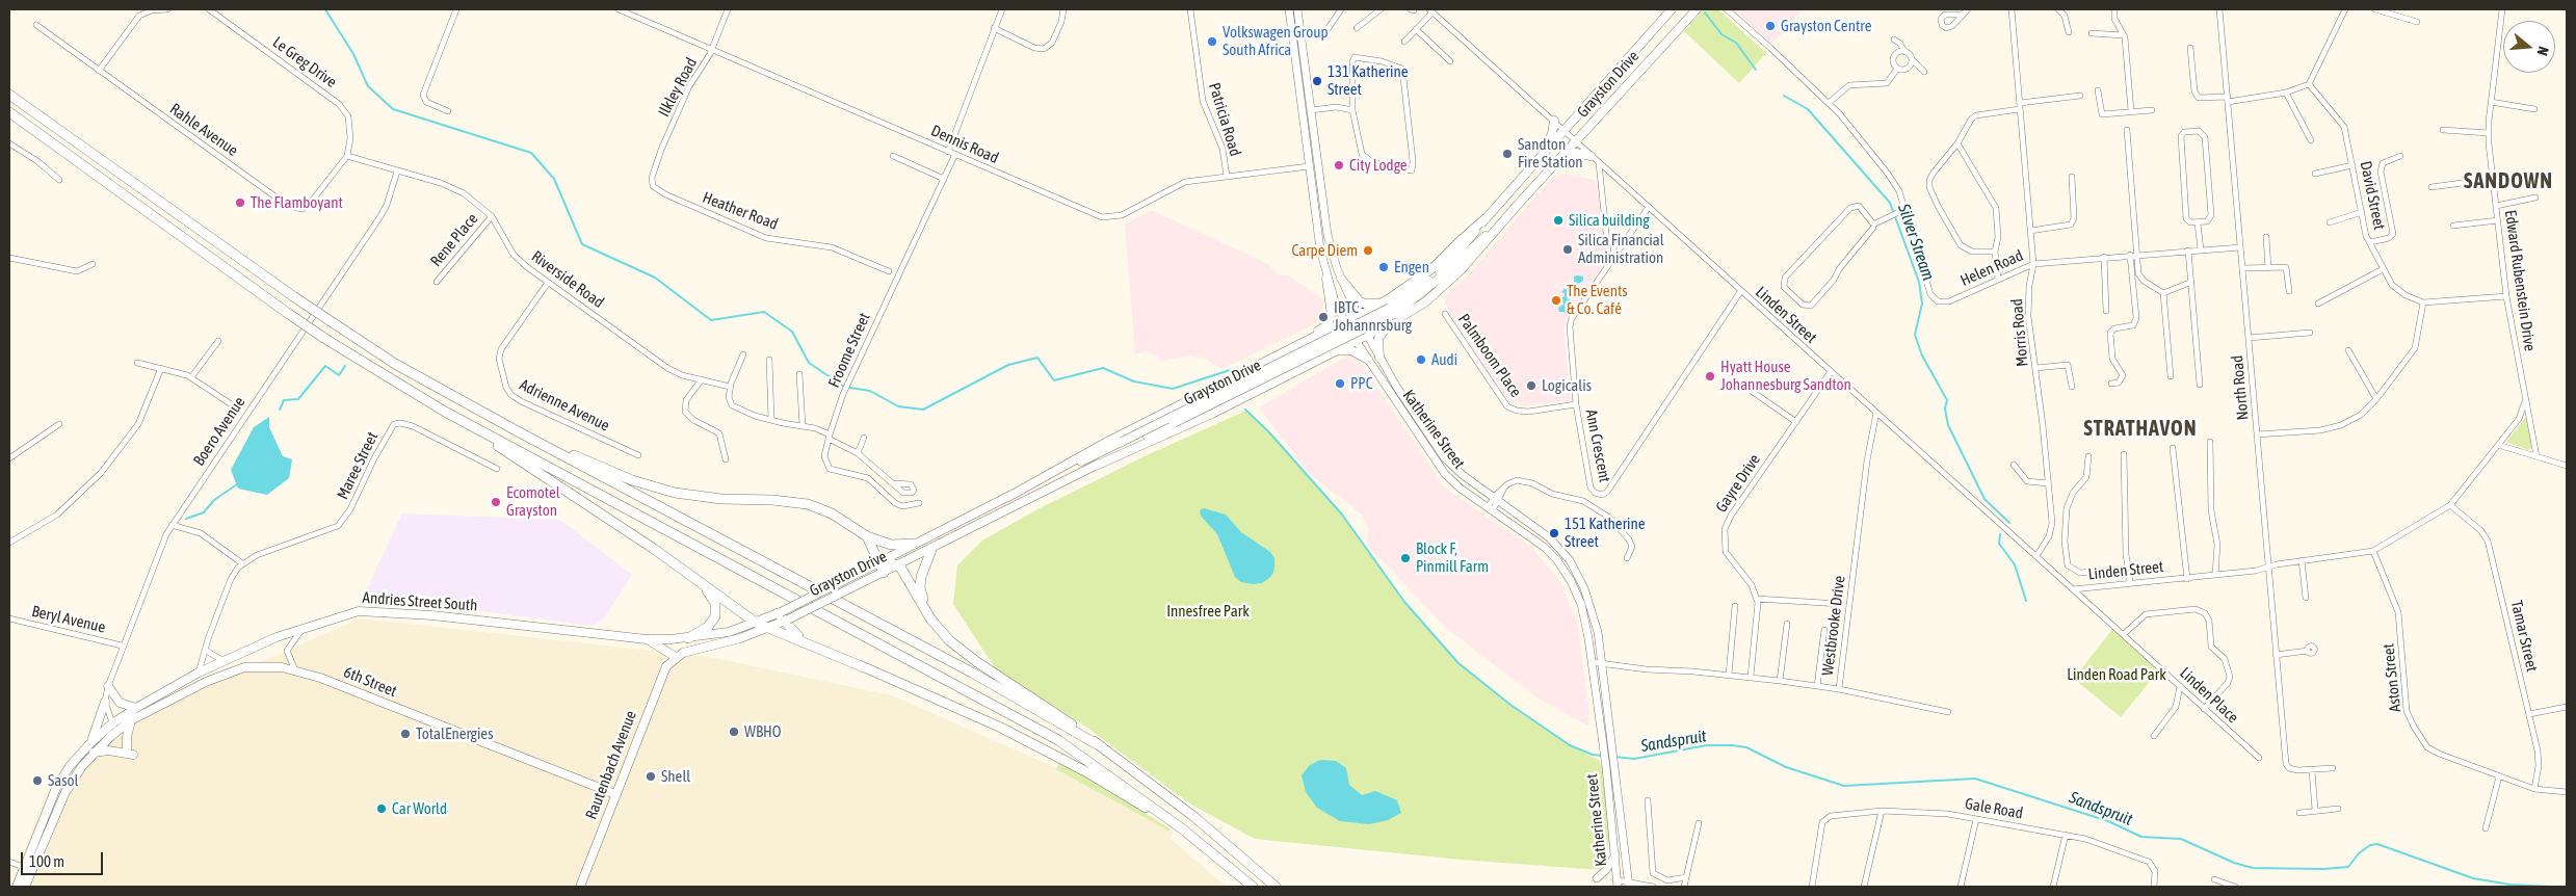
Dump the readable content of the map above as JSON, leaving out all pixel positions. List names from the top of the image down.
{
  "streets": {
    "main road": [
      "Grayston Drive",
      "Katherine Street",
      "Andries Street South",
      "6th Street",
      "Rautenbach Avenue"
    ],
    "street": [
      "Le Greg Drive",
      "Ilkley Road",
      "Patricia Road",
      "Rahle Avenue",
      "Dennis Road",
      "David Street",
      "Heather Road",
      "Rene Place",
      "Helen Road",
      "Riverside Road",
      "Edward Rubenstein Drive",
      "Linden Street",
      "Morris Road",
      "Froome Street",
      "Palmboom Place",
      "North Road",
      "Adrienne Avenue",
      "Boero Avenue",
      "Ann Crescent",
      "Maree Street",
      "Gayre Drive",
      "Beryl Avenue",
      "Westbrooke Drive",
      "Tamar Street",
      "Aston Street",
      "Linden Place",
      "Gale Road"
    ]
  },
  "crossings": [
    ["Le Greg Drive", "Rahle Avenue"],
    ["Le Greg Drive", "Riverside Road"],
    ["Grayston Drive", "Linden Street"],
    ["Grayston Drive", "Andries Street South"],
    ["Grayston Drive", "Rautenbach Avenue"],
    ["Ilkley Road", "Dennis Road"],
    ["Ilkley Road", "Heather Road"],
    ["Patricia Road", "Dennis Road"],
    ["Rahle Avenue", "Riverside Road"],
    ["Dennis Road", "Froome Street"],
    ["Dennis Road", "Katherine Street"],
    ["Rene Place", "Riverside Road"],
    ["Helen Road", "Morris Road"],
    ["Helen Road", "North Road"],
    ["Riverside Road", "Adrienne Avenue"],
    ["Riverside Road", "Boero Avenue"],
    ["Linden Street", "Morris Road"],
    ["Linden Street", "North Road"],
    ["Linden Street", "Ann Crescent"],
    ["Linden Street", "Gayre Drive"],
    ["Linden Street", "Westbrooke Drive"],
    ["Linden Street", "Linden Place"],
    ["Palmboom Place", "Ann Crescent"],
    ["Katherine Street", "Westbrooke Drive"],
    ["Boero Avenue", "Andries Street South"],
    ["Boero Avenue", "Beryl Avenue"],
    ["Boero Avenue", "6th Street"],
    ["Gayre Drive", "Westbrooke Drive"],
    ["Andries Street South", "6th Street"],
    ["Tamar Street", "Aston Street"],
    ["6th Street", "Rautenbach Avenue"]
  ],
  "districts": ["SANDOWN", "STRATHAVON"],
  "water": ["Silver Stream", "Sandspruit"],
  "parks": ["Innesfree Park", "Linden Road Park"],
  "places": [
    "Grayston Centre",
    "Volkswagen Group South Africa",
    "131 Katherine Street",
    "Sandton Fire Station",
    "City Lodge",
    "The Flamboyant",
    "Silica building",
    "Silica Financial Administration",
    "Carpe Diem",
    "Engen",
    "The Events & Co. Café",
    "IBTC - Johannrsburg",
    "Audi",
    "Hyatt House Johannesburg Sandton",
    "PPC",
    "Logicalis",
    "Ecomotel Grayston",
    "151 Katherine Street",
    "Block F, Pinmill Farm",
    "WBHO",
    "TotalEnergies",
    "Shell",
    "Sasol",
    "Car World"
  ],
  "scale_bar": "100 m",
  "north": "right"
}
